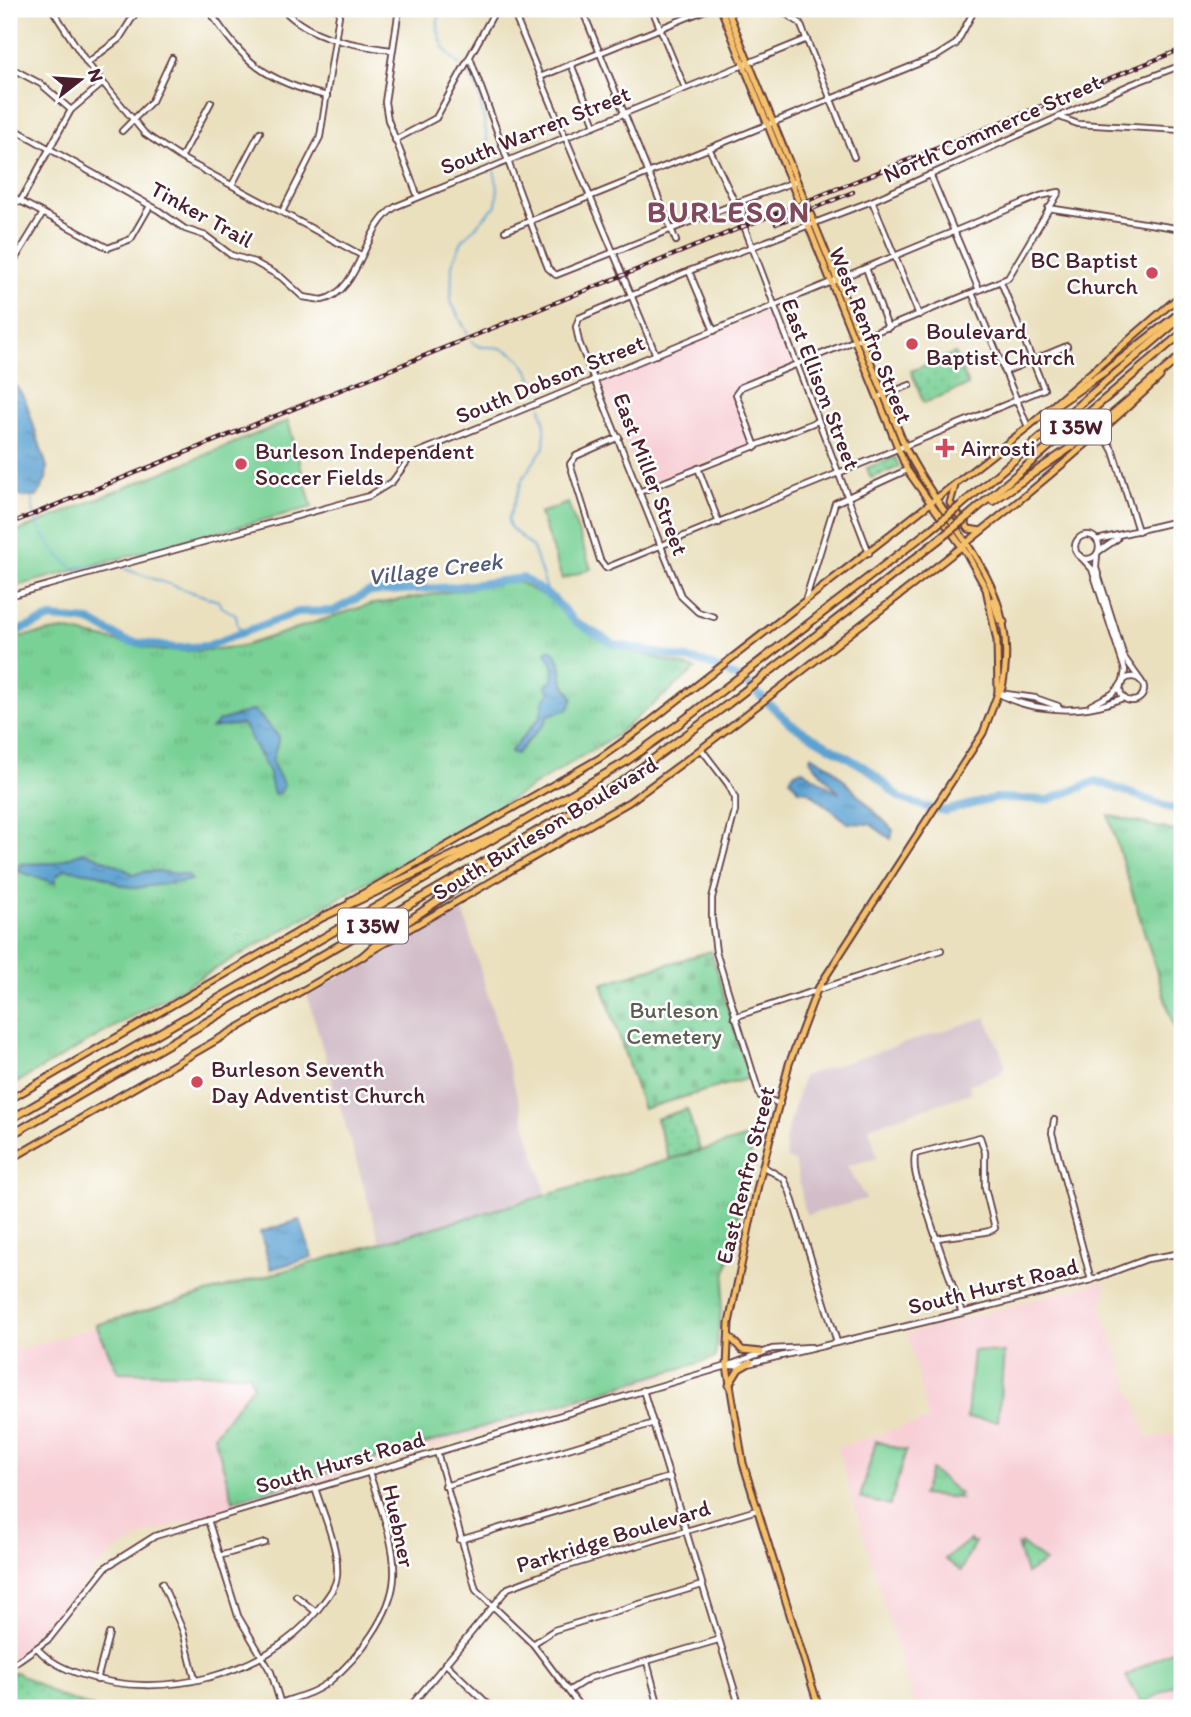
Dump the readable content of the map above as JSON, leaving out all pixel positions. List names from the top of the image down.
{
  "streets": {
    "highway": ["I 35W"],
    "main road": ["West Renfro Street", "South Burleson Boulevard", "East Renfro Street"],
    "street": [
      "North Commerce Street",
      "South Warren Street",
      "Tinker Trail",
      "South Dobson Street",
      "East Ellison Street",
      "East Miller Street",
      "South Hurst Road",
      "Huebner",
      "Parkridge Boulevard"
    ]
  },
  "crossings": [
    ["North Commerce Street", "West Renfro Street"],
    ["North Commerce Street", "East Ellison Street"],
    ["North Commerce Street", "East Miller Street"],
    ["South Warren Street", "Tinker Trail"],
    ["South Warren Street", "West Renfro Street"],
    ["West Renfro Street", "South Dobson Street"],
    ["West Renfro Street", "South Burleson Boulevard"],
    ["West Renfro Street", "East Renfro Street"],
    ["South Dobson Street", "East Ellison Street"],
    ["South Dobson Street", "East Miller Street"],
    ["East Ellison Street", "South Burleson Boulevard"],
    ["South Burleson Boulevard", "East Renfro Street"],
    ["East Renfro Street", "South Hurst Road"],
    ["East Renfro Street", "Parkridge Boulevard"],
    ["South Hurst Road", "Huebner"]
  ],
  "districts": ["BURLESON"],
  "water": ["Village Creek"],
  "parks": ["Burleson Cemetery"],
  "places": {
    "other": [
      "BC Baptist Church",
      "Boulevard Baptist Church",
      "Burleson Independent Soccer Fields",
      "Burleson Seventh Day Adventist Church"
    ],
    "health": ["Airrosti"]
  },
  "north": "right"
}
